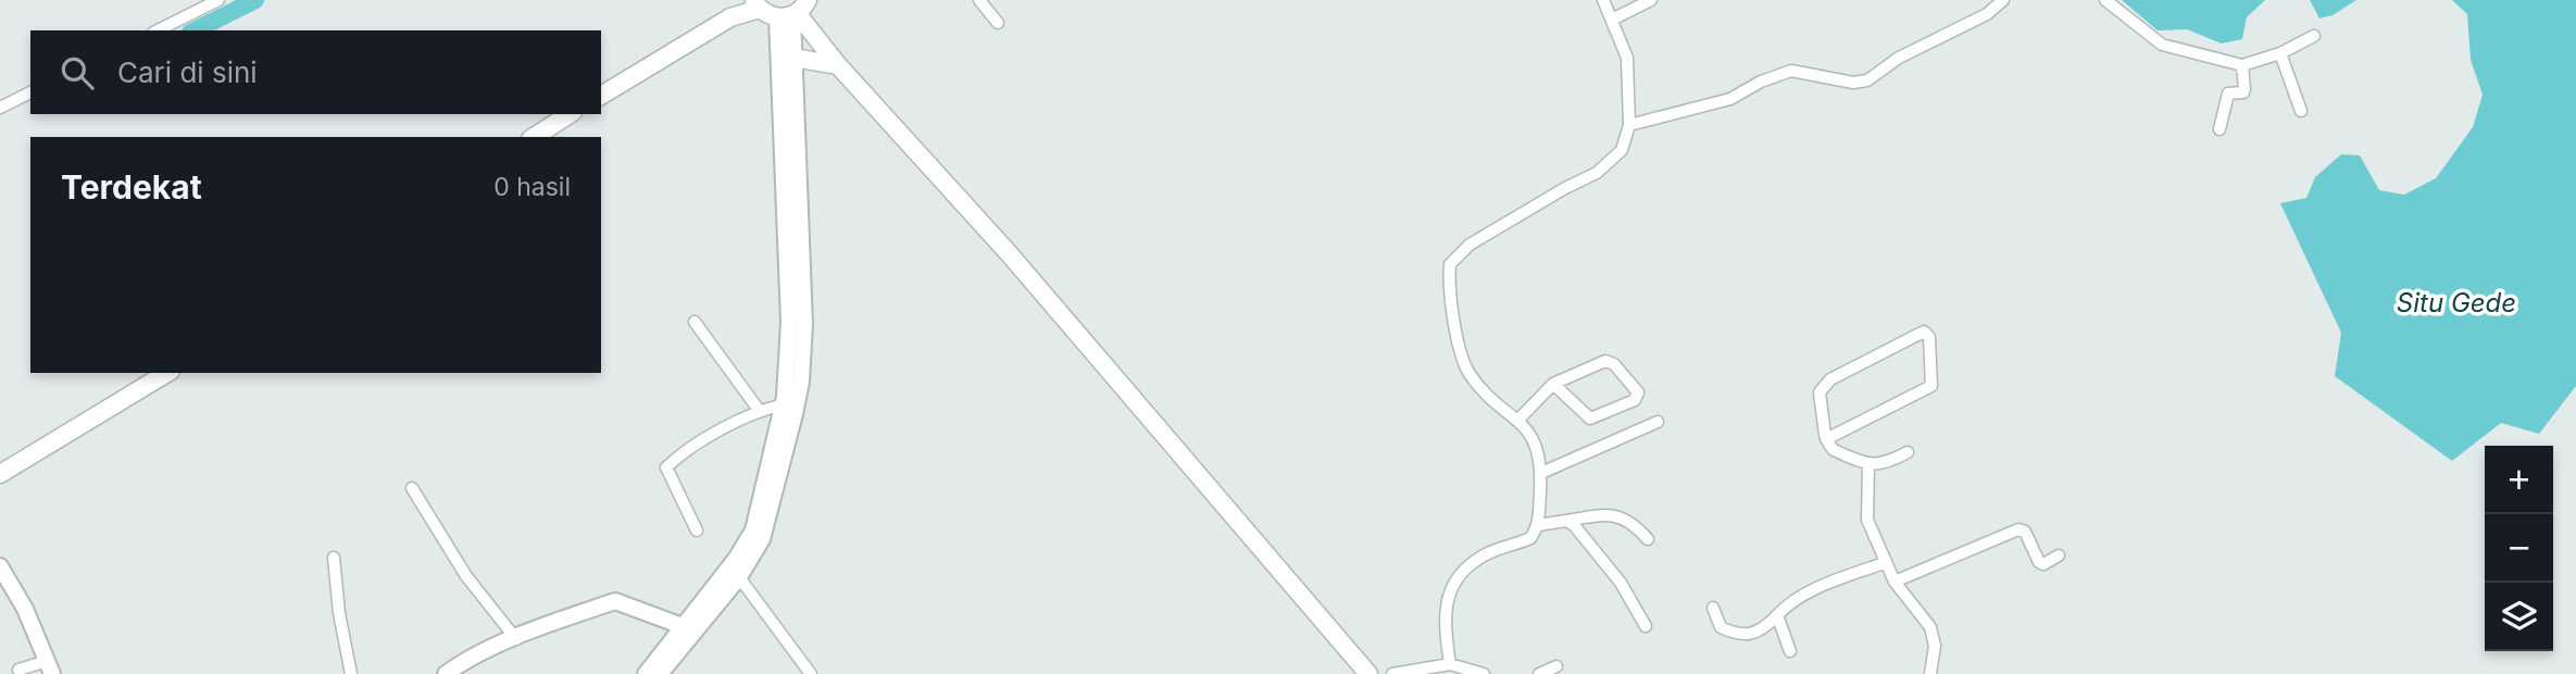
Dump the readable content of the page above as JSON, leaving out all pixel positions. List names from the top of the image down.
{
  "water": ["Situ Gede"],
  "page": {
    "search": "Cari di sini",
    "heading": ["Terdekat", "0 hasil"],
    "map_buttons": ["+", "−"]
  }
}
